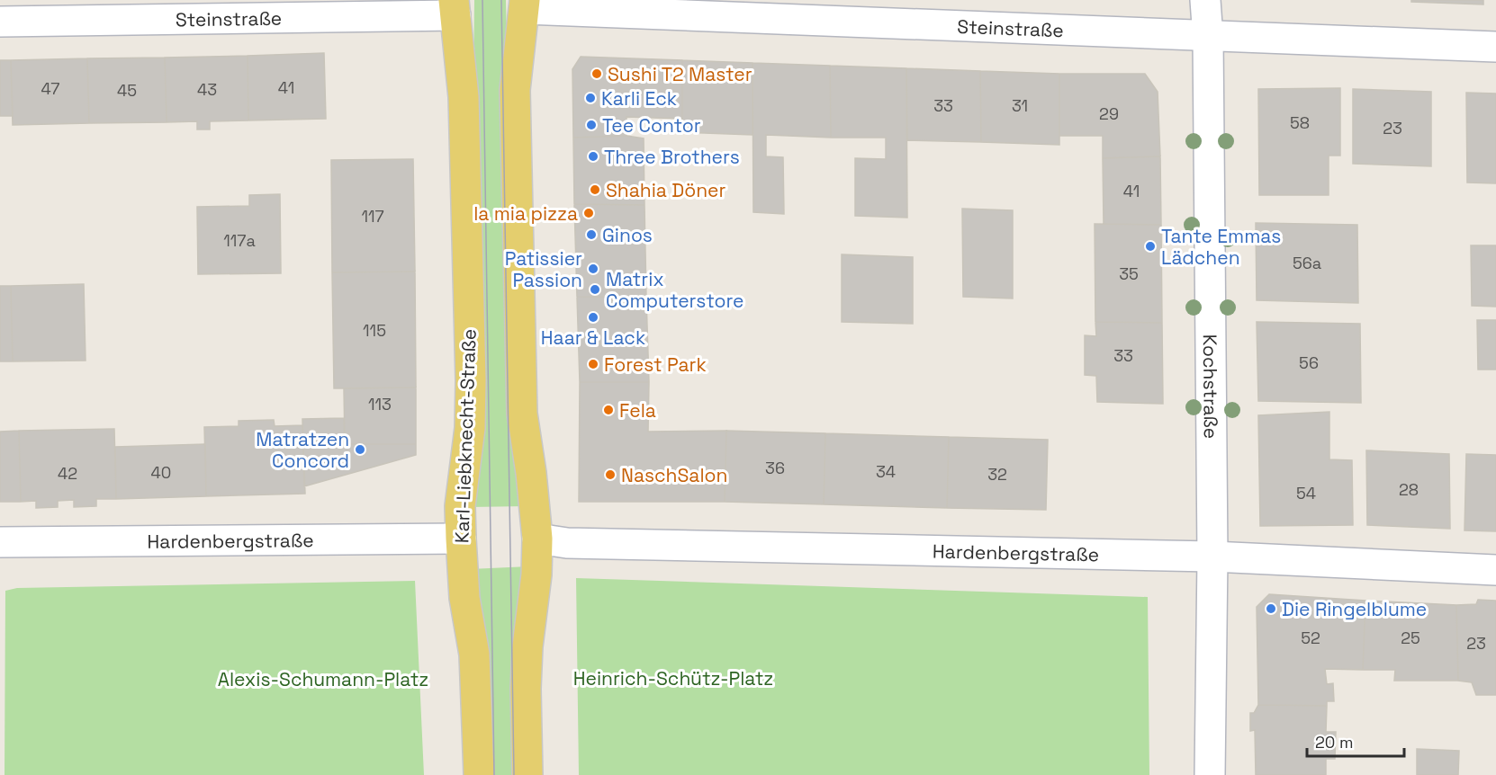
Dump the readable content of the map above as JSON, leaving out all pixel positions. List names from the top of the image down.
{
  "streets": {
    "main road": ["Karl-Liebknecht-Straße"],
    "street": ["Steinstraße", "Kochstraße", "Hardenbergstraße"]
  },
  "crossings": [
    ["Steinstraße", "Kochstraße"],
    ["Steinstraße", "Karl-Liebknecht-Straße"],
    ["Kochstraße", "Hardenbergstraße"],
    ["Karl-Liebknecht-Straße", "Hardenbergstraße"]
  ],
  "parks": ["Heinrich-Schütz-Platz", "Alexis-Schumann-Platz"],
  "places": [
    "Sushi T2 Master",
    "Karli Eck",
    "Tee Contor",
    "Three Brothers",
    "Shahia Döner",
    "la mia pizza",
    "Ginos",
    "Tante Emmas Lädchen",
    "Patissier Passion",
    "Matrix Computerstore",
    "Haar & Lack",
    "Forest Park",
    "Fela",
    "Matratzen Concord",
    "NaschSalon",
    "Die Ringelblume"
  ],
  "house_numbers": [
    "41",
    "47",
    "43",
    "45",
    "33",
    "31",
    "29",
    "58",
    "23",
    "41",
    "117",
    "117a",
    "56a",
    "35",
    "115",
    "33",
    "56",
    "113",
    "36",
    "34",
    "40",
    "42",
    "32",
    "28",
    "54",
    "52",
    "25",
    "23"
  ],
  "scale_bar": "20 m"
}
